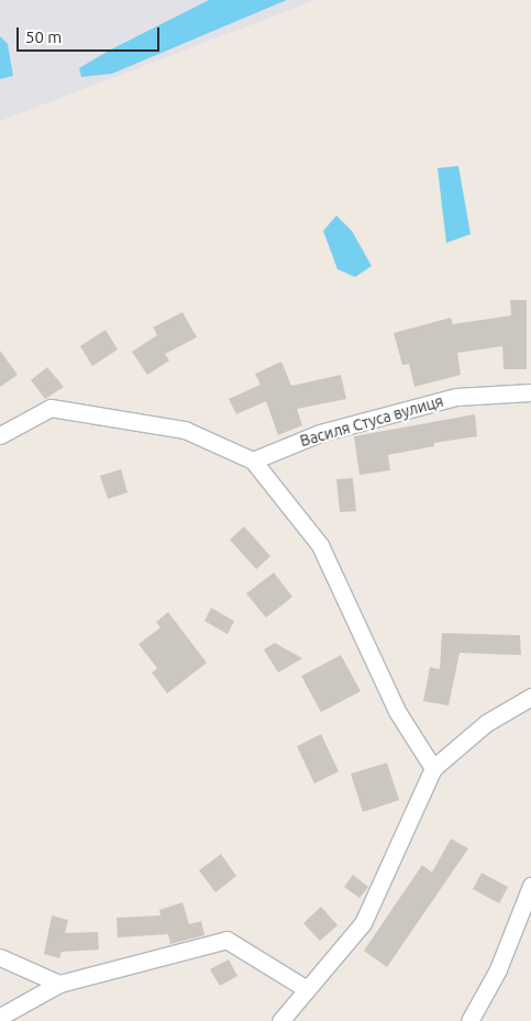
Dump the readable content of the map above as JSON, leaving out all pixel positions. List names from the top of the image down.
{
  "streets": {
    "street": ["Василя Стуса вулиця"]
  },
  "scale_bar": "50 m"
}
